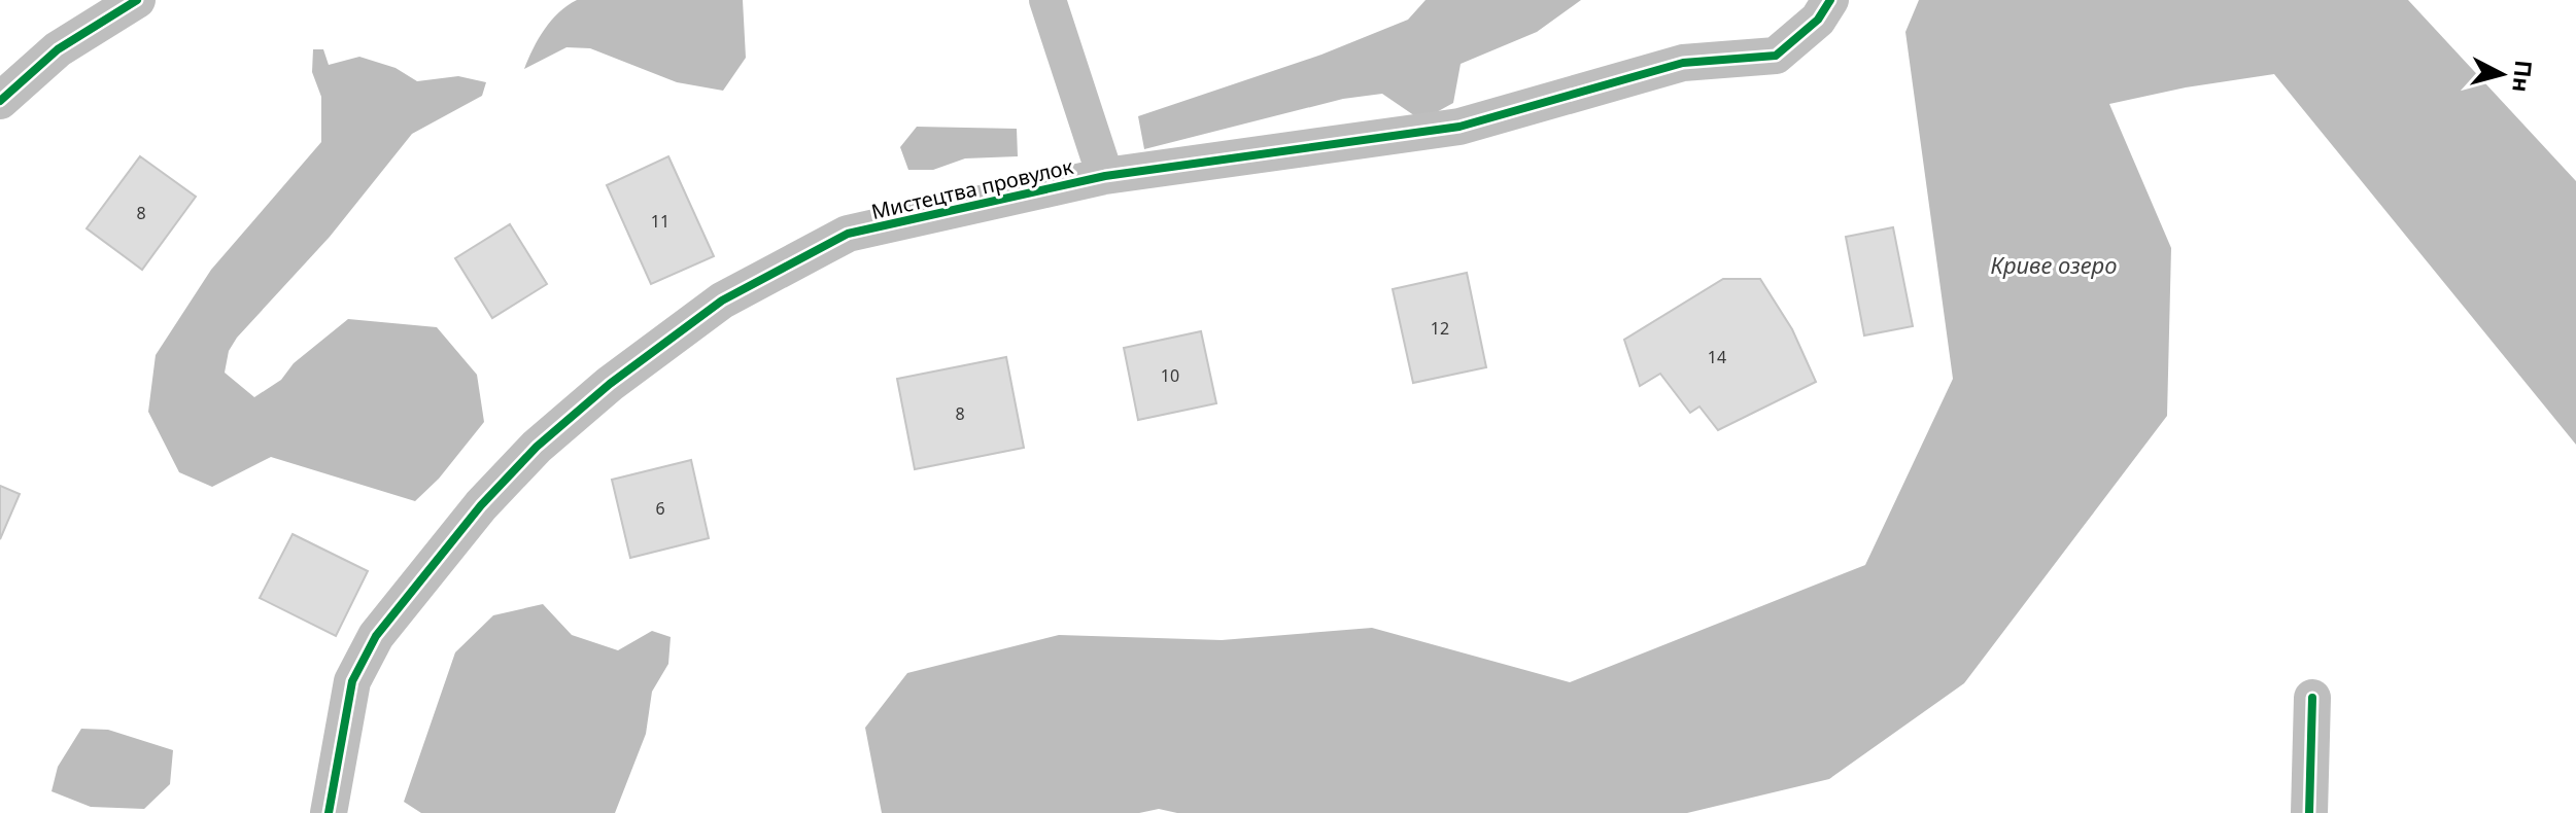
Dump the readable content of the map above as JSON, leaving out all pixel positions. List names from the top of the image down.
{
  "streets": {
    "street": ["Мистецтва провулок"]
  },
  "water": ["Криве озеро"],
  "house_numbers": [
    "8",
    "11",
    "12",
    "14",
    "10",
    "8",
    "6"
  ],
  "north": "right"
}
